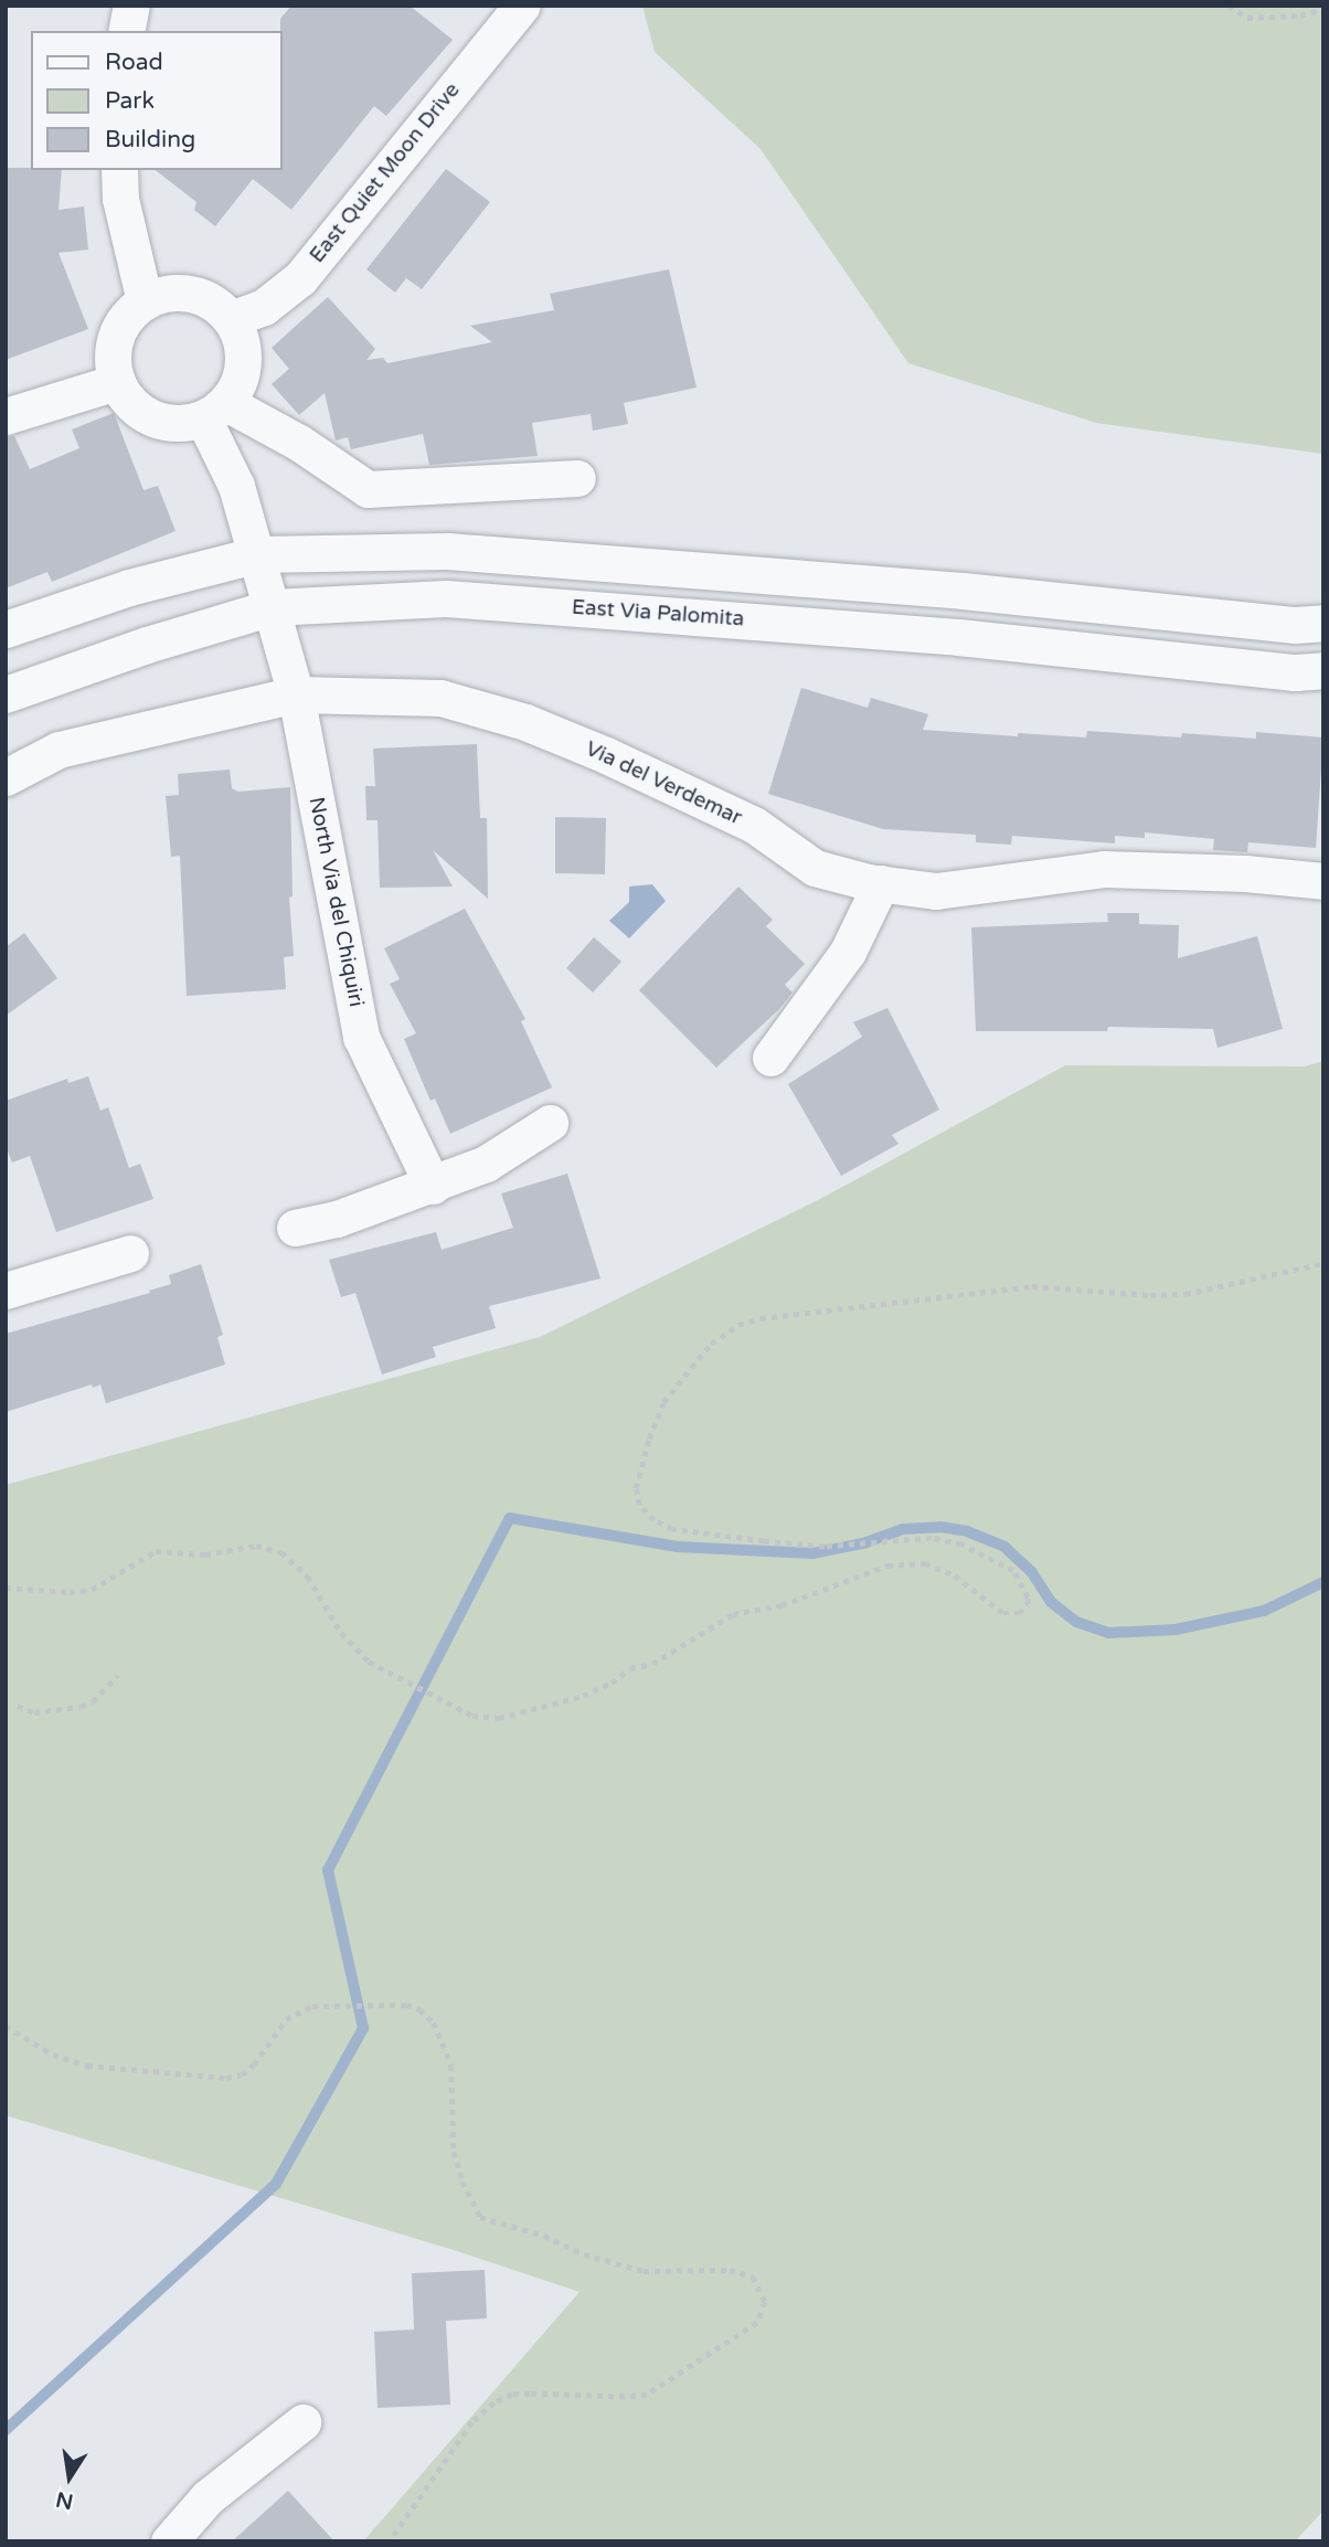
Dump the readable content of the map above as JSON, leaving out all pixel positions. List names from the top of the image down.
{
  "streets": {
    "street": [
      "East Quiet Moon Drive",
      "East Via Palomita",
      "Via del Verdemar",
      "North Via del Chiquiri"
    ]
  },
  "crossings": [
    ["East Quiet Moon Drive", "North Via del Chiquiri"],
    ["East Via Palomita", "North Via del Chiquiri"],
    ["Via del Verdemar", "North Via del Chiquiri"]
  ],
  "legend": ["Road", "Park", "Building"],
  "north": "bottom"
}
